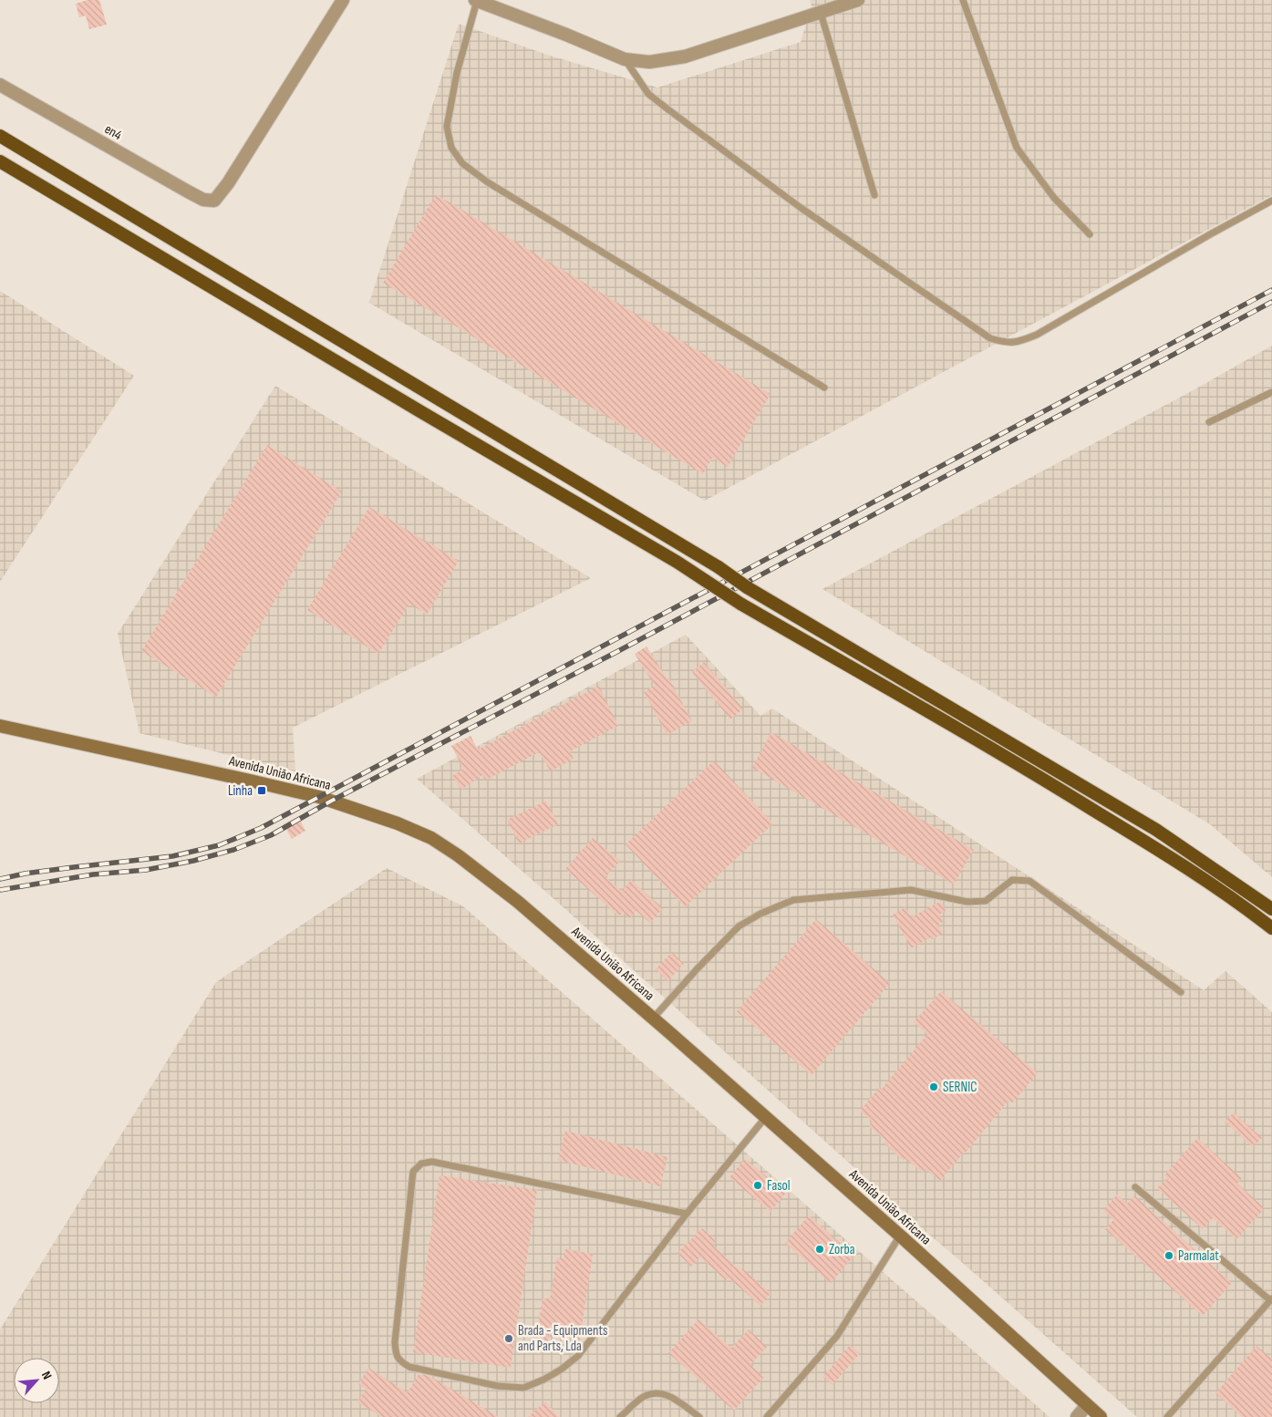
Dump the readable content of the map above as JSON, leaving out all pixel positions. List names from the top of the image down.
{
  "streets": {
    "main road": ["Avenida União Africana"],
    "street": ["en4"]
  },
  "places": {
    "transit": ["Linha"],
    "other": [
      "SERNIC",
      "Fasol",
      "Zorba",
      "Parmalat",
      "Brada - Equipments and Parts, Lda"
    ]
  },
  "north": "top right"
}
